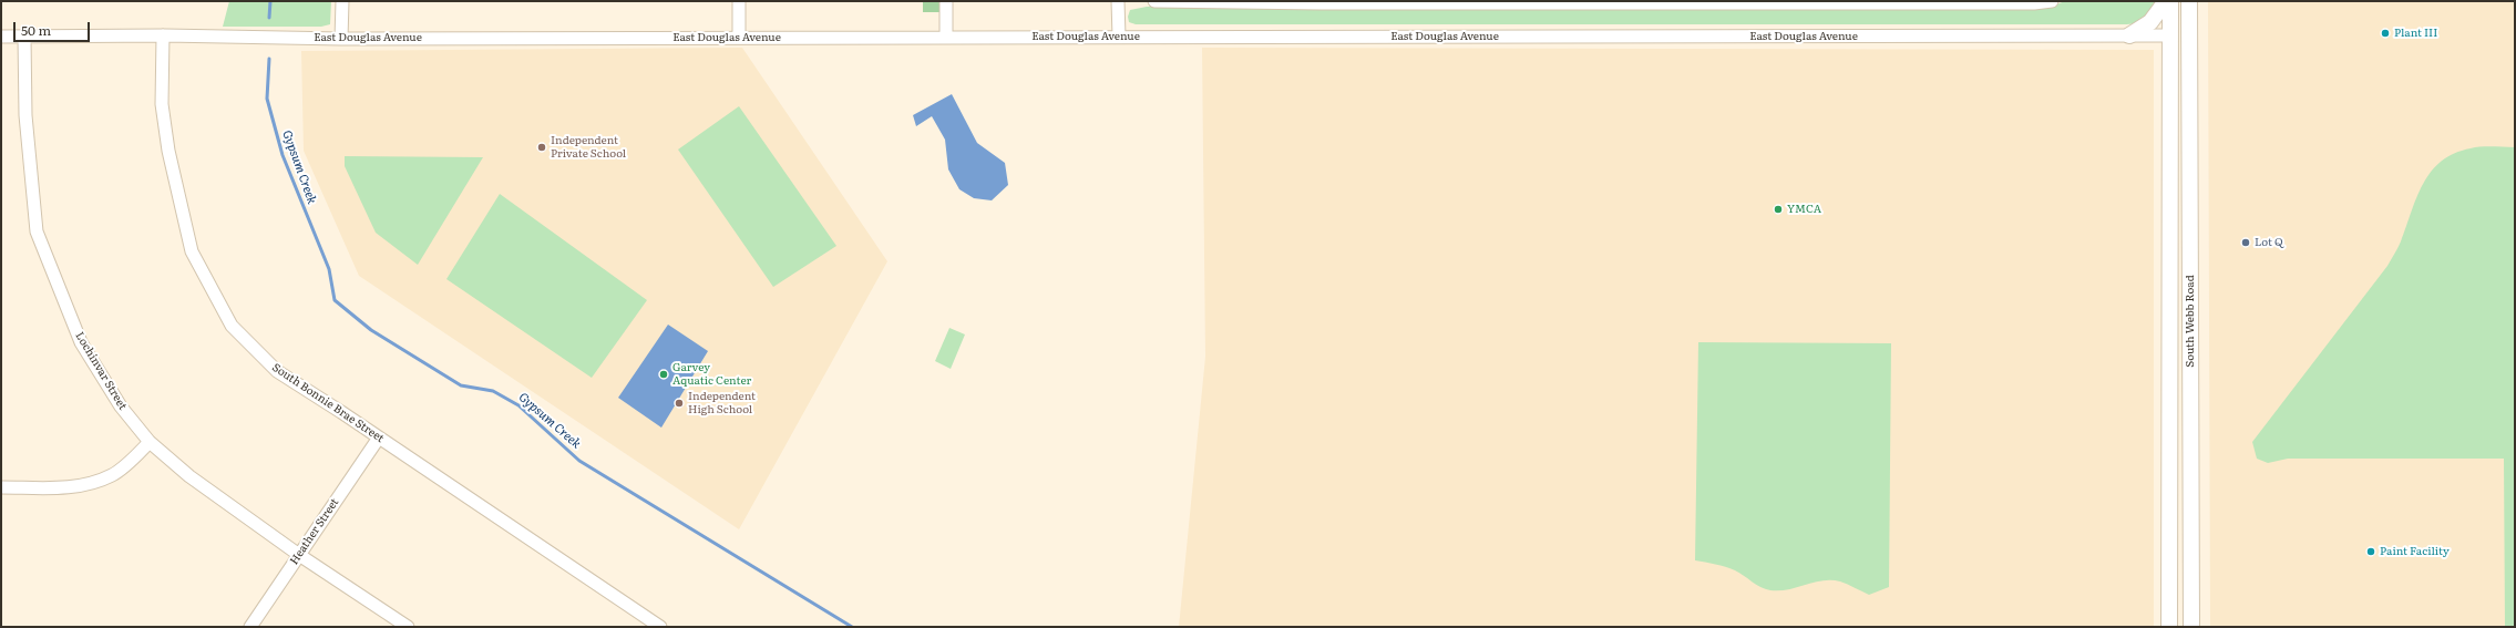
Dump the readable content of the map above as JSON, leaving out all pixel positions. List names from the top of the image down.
{
  "streets": {
    "main road": ["South Webb Road"],
    "street": [
      "East Douglas Avenue",
      "Lochinvar Street",
      "South Bonnie Brae Street",
      "Heather Street"
    ]
  },
  "crossings": [
    ["East Douglas Avenue", "South Webb Road"],
    ["East Douglas Avenue", "Lochinvar Street"],
    ["East Douglas Avenue", "South Bonnie Brae Street"],
    ["Lochinvar Street", "Heather Street"],
    ["South Bonnie Brae Street", "Heather Street"]
  ],
  "water": ["Gypsum Creek"],
  "places": [
    "Plant III",
    "Independent Private School",
    "YMCA",
    "Lot Q",
    "Garvey Aquatic Center",
    "Independent High School",
    "Paint Facility"
  ],
  "scale_bar": "50 m"
}
